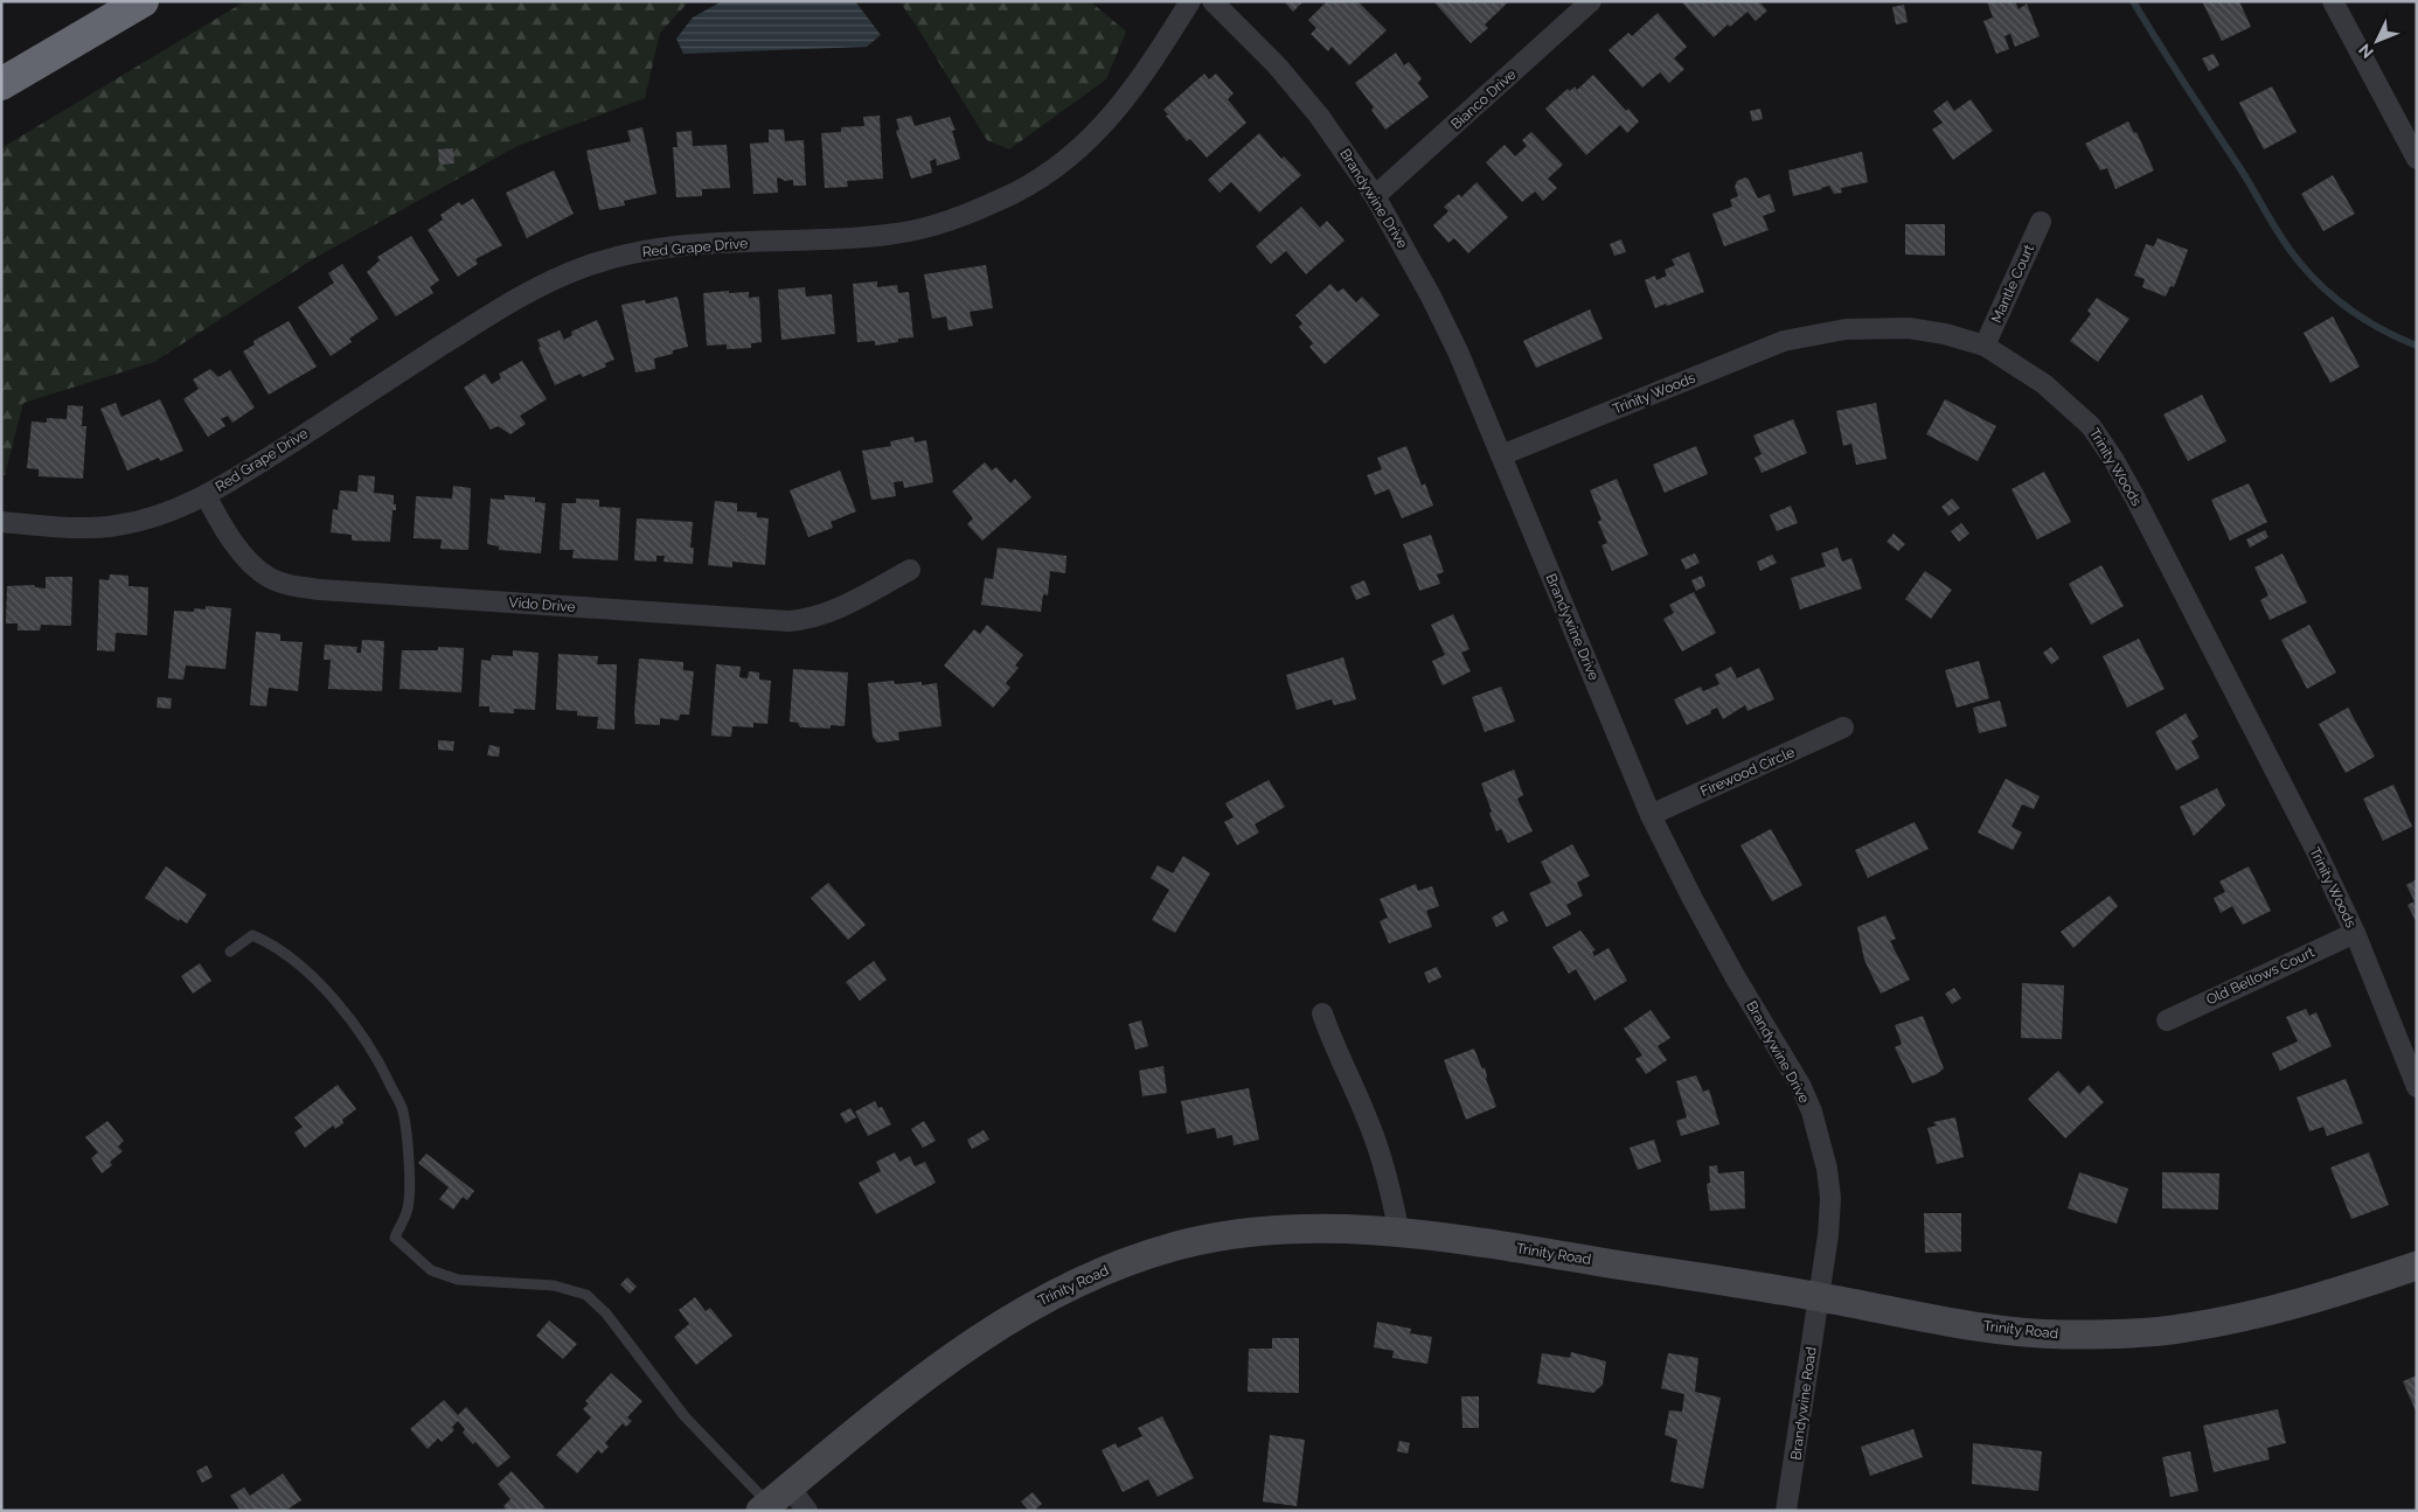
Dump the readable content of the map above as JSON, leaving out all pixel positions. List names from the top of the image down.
{
  "streets": {
    "main road": ["Trinity Road"],
    "street": [
      "Bianco Drive",
      "Brandywine Drive",
      "Red Grape Drive",
      "Mantle Court",
      "Trinity Woods",
      "Vido Drive",
      "Firewood Circle",
      "Old Bellows Court",
      "Brandywine Road"
    ]
  },
  "crossings": [
    ["Bianco Drive", "Brandywine Drive"],
    ["Brandywine Drive", "Trinity Woods"],
    ["Brandywine Drive", "Firewood Circle"],
    ["Brandywine Drive", "Trinity Road"],
    ["Brandywine Drive", "Brandywine Road"],
    ["Red Grape Drive", "Vido Drive"],
    ["Mantle Court", "Trinity Woods"],
    ["Trinity Woods", "Old Bellows Court"],
    ["Trinity Road", "Brandywine Road"]
  ],
  "north": "bottom left"
}
